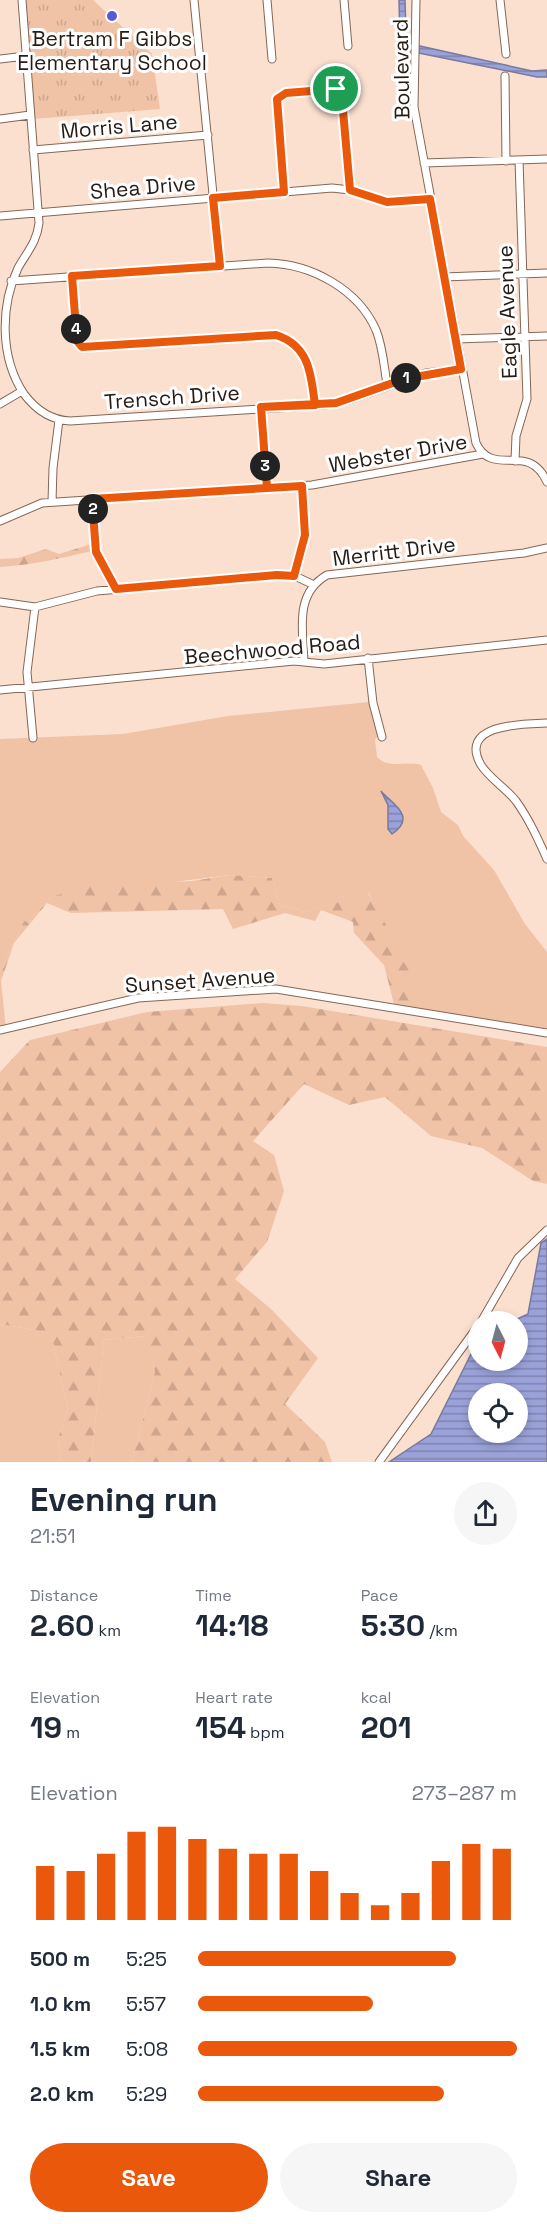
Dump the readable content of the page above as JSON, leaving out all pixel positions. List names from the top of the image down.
{
  "streets": {
    "street": [
      "Boulevard",
      "Morris Lane",
      "Shea Drive",
      "Eagle Avenue",
      "Trensch Drive",
      "Webster Drive",
      "Merritt Drive",
      "Beechwood Road",
      "Sunset Avenue"
    ]
  },
  "crossings": [
    ["Boulevard", "Shea Drive"],
    ["Boulevard", "Trensch Drive"],
    ["Boulevard", "Webster Drive"]
  ],
  "places": ["Bertram F Gibbs Elementary School"],
  "north": "bottom",
  "page": {
    "pins": [
      "4",
      "1",
      "3",
      "2"
    ],
    "heading": ["Evening run", "21:51"],
    "stats": [
      ["Distance", "2.60 km"],
      ["Time", "14:18"],
      ["Pace", "5:30 /km"],
      ["Elevation", "19 m"],
      ["Heart rate", "154 bpm"],
      ["kcal", "201"]
    ],
    "chart": ["Elevation", "273–287 m"],
    "list": [
      {
        "name": "500 m",
        "note": "5:25"
      },
      {
        "name": "1.0 km",
        "note": "5:57"
      },
      {
        "name": "1.5 km",
        "note": "5:08"
      },
      {
        "name": "2.0 km",
        "note": "5:29"
      }
    ],
    "buttons": ["Save", "Share"]
  }
}
